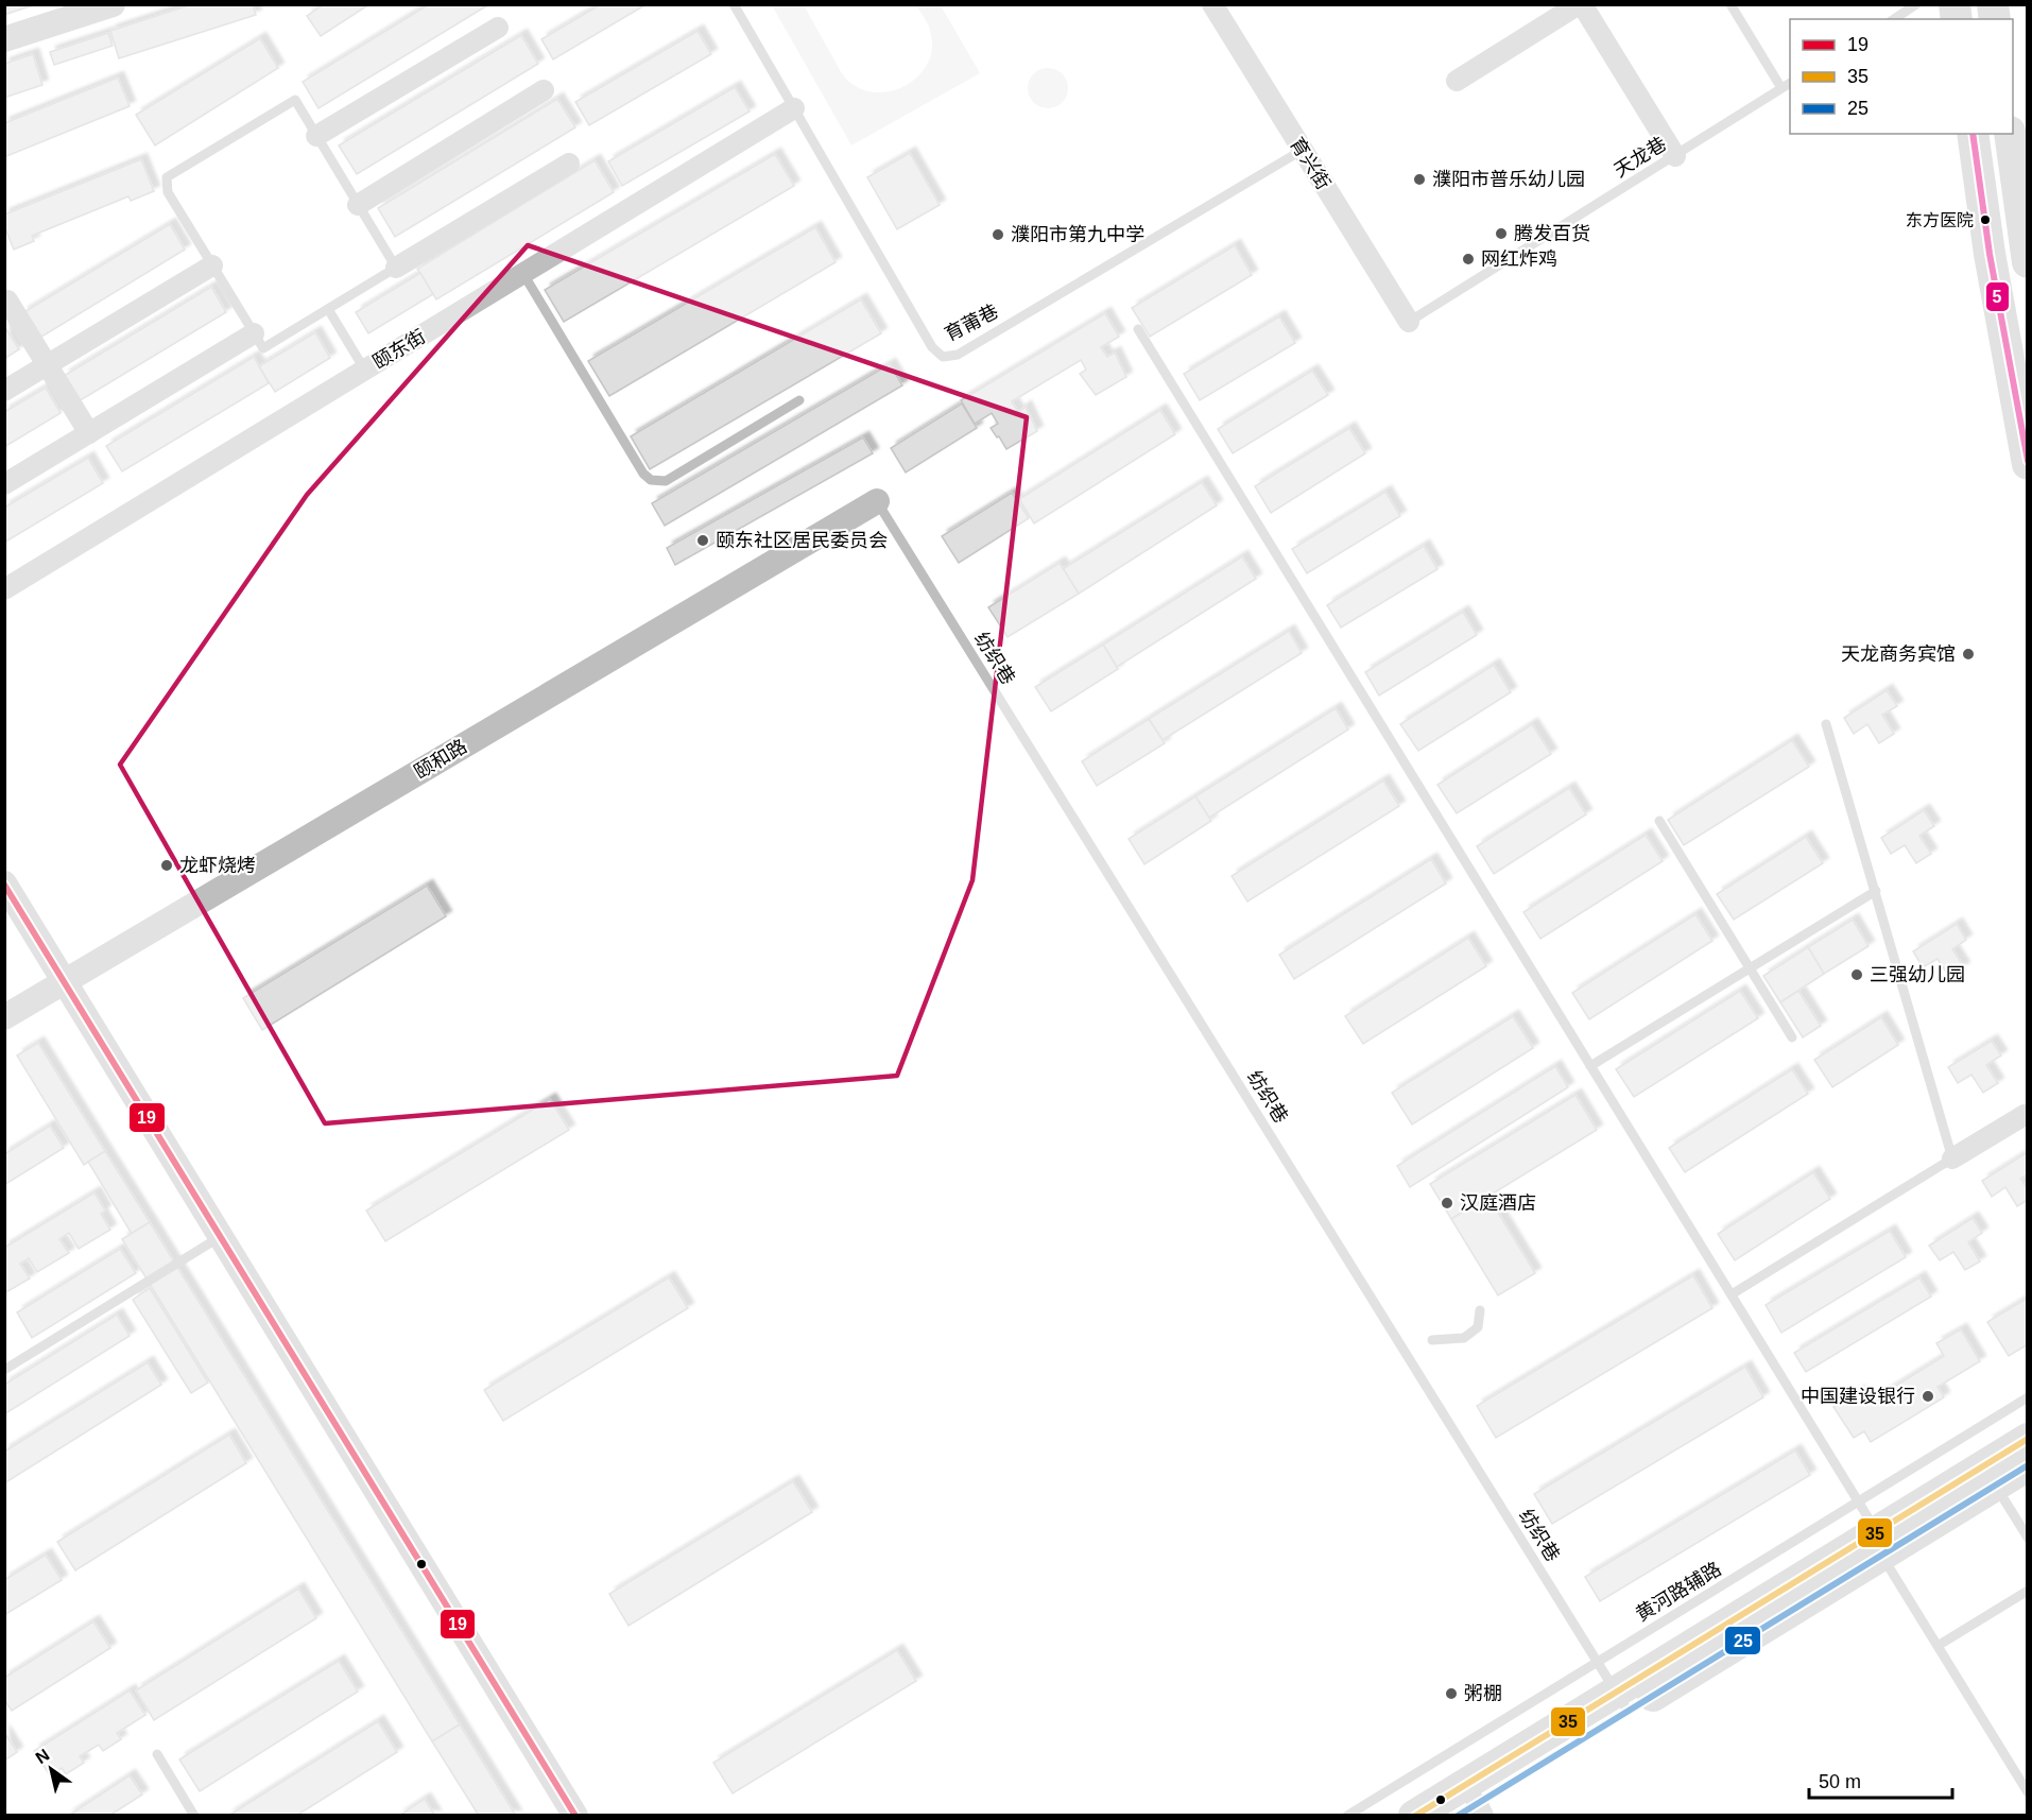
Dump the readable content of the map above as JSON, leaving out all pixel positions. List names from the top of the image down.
{
  "streets": {
    "street": ["育兴街", "颐东街", "颐和路"],
    "lane": [
      "天龙巷",
      "育莆巷",
      "纺织巷",
      "黄河路辅路"
    ]
  },
  "crossings": [
    ["天龙巷", "育兴街"],
    ["育兴街", "育莆巷"],
    ["育莆巷", "颐东街"],
    ["纺织巷", "颐和路"],
    ["纺织巷", "黄河路辅路"]
  ],
  "places": [
    "濮阳市普乐幼儿园",
    "东方医院",
    "腾发百货",
    "濮阳市第九中学",
    "网红炸鸡",
    "颐东社区居民委员会",
    "天龙商务宾馆",
    "龙虾烧烤",
    "三强幼儿园",
    "汉庭酒店",
    "中国建设银行",
    "粥棚"
  ],
  "lines": [
    "transit line 5",
    "transit line 19",
    "transit line 35",
    "transit line 25"
  ],
  "legend": ["19", "35", "25"],
  "scale_bar": "50 m",
  "north": "top left"
}
